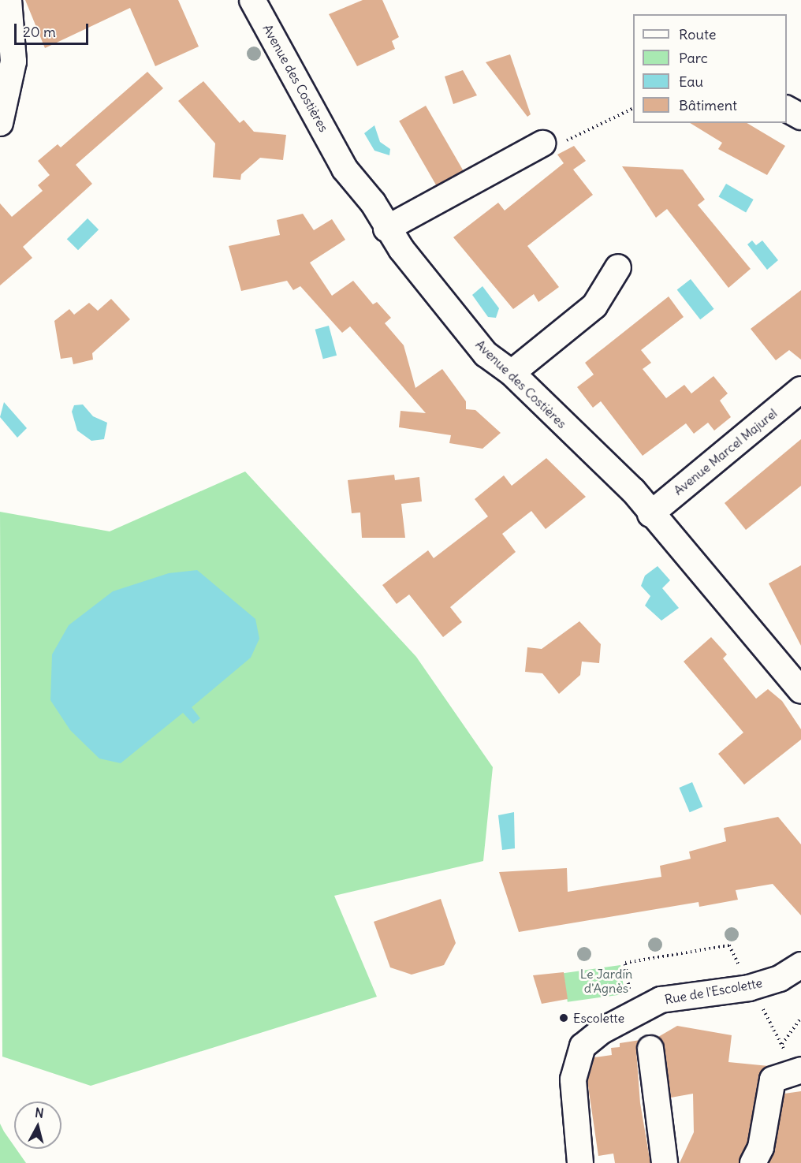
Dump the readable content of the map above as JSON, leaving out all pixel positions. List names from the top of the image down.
{
  "streets": {
    "street": ["Avenue des Costières", "Avenue Marcel Majurel", "Rue de l'Escolette"]
  },
  "crossings": [
    ["Avenue des Costières", "Avenue Marcel Majurel"]
  ],
  "parks": ["Le Jardin d'Agnès"],
  "places": ["Escolette"],
  "legend": [
    "Route",
    "Parc",
    "Eau",
    "Bâtiment"
  ],
  "scale_bar": "20 m",
  "north": "top"
}
